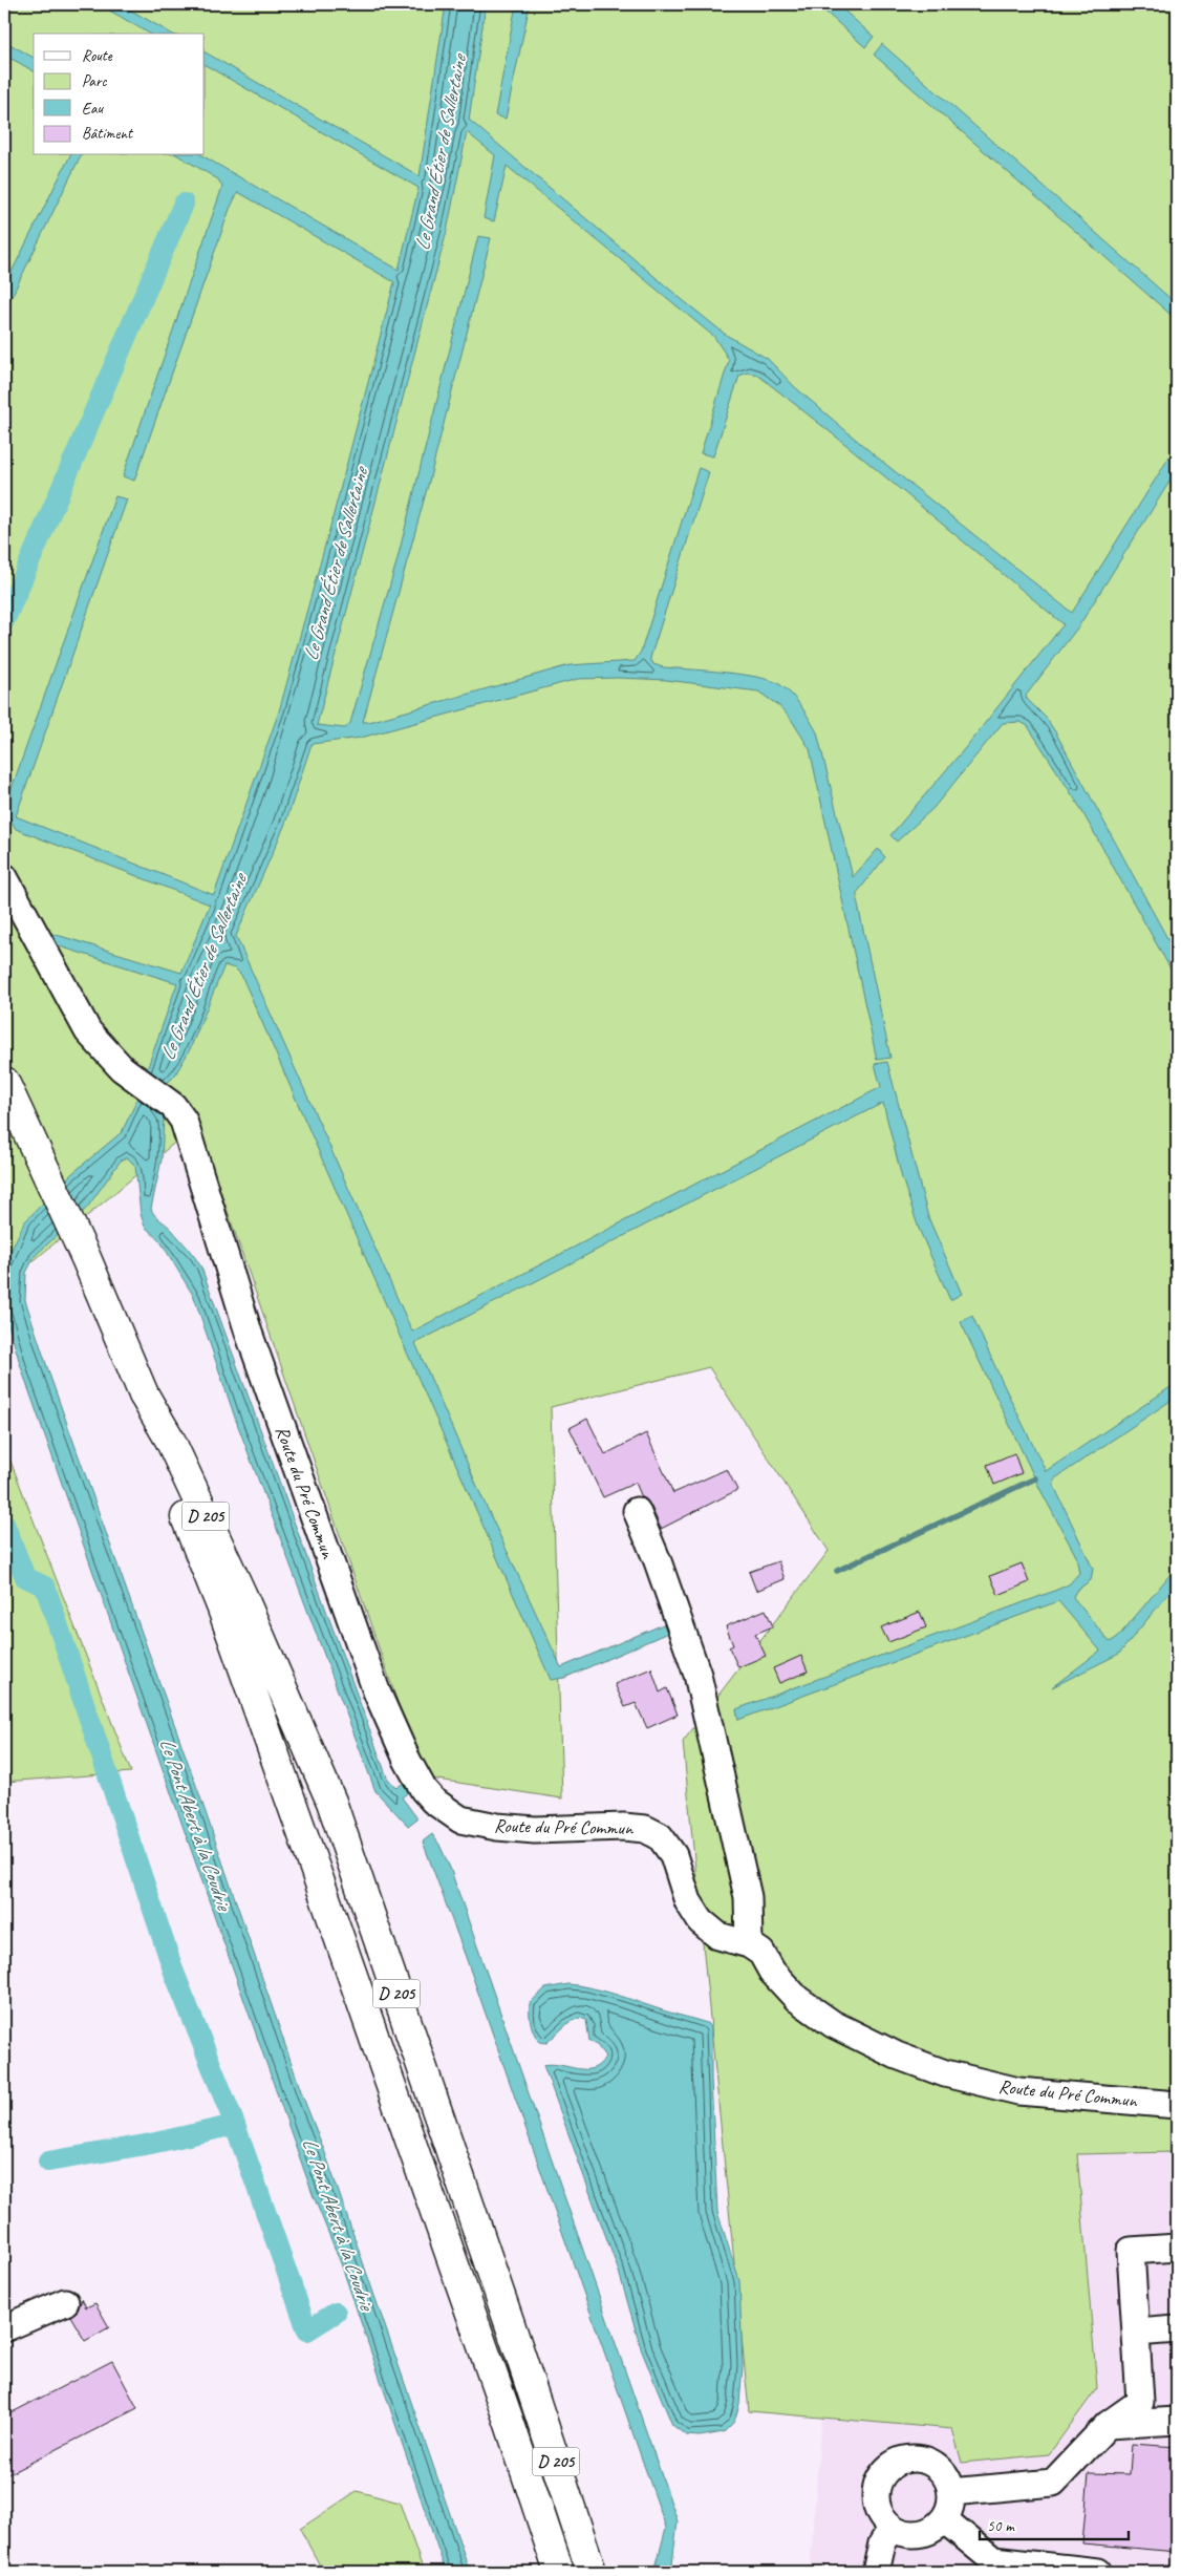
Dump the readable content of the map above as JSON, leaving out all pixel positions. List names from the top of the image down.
{
  "streets": {
    "main road": ["D 205"],
    "street": ["Route du Pré Commun"]
  },
  "water": ["Le Grand Étier de Sallertaine", "Le Pont Abert à la Coudrie"],
  "legend": [
    "Route",
    "Parc",
    "Eau",
    "Bâtiment"
  ],
  "scale_bar": "50 m"
}
